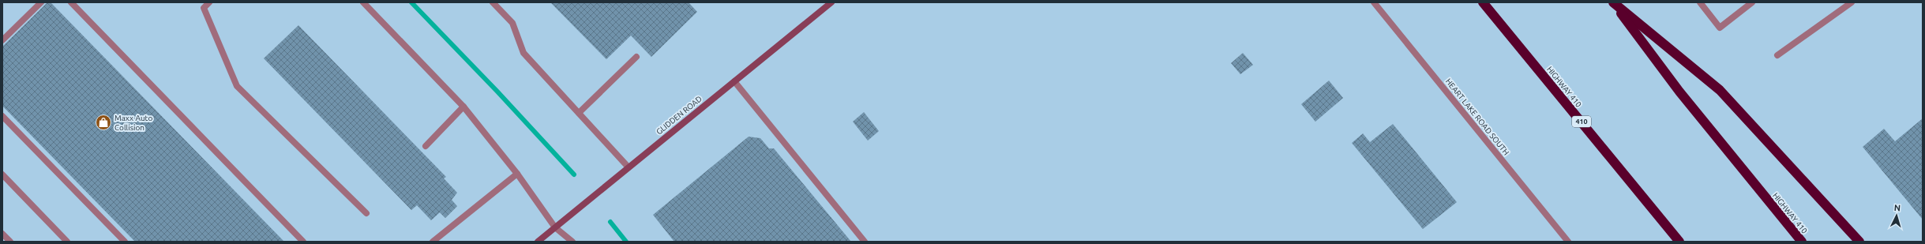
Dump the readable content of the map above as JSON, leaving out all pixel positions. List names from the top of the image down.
{
  "streets": {
    "highway": ["HIGHWAY 410", "410"],
    "street": ["GLIDDEN ROAD", "HEART LAKE ROAD SOUTH"]
  },
  "places": {
    "shop": ["Maxx Auto Collision"]
  },
  "north": "top"
}
